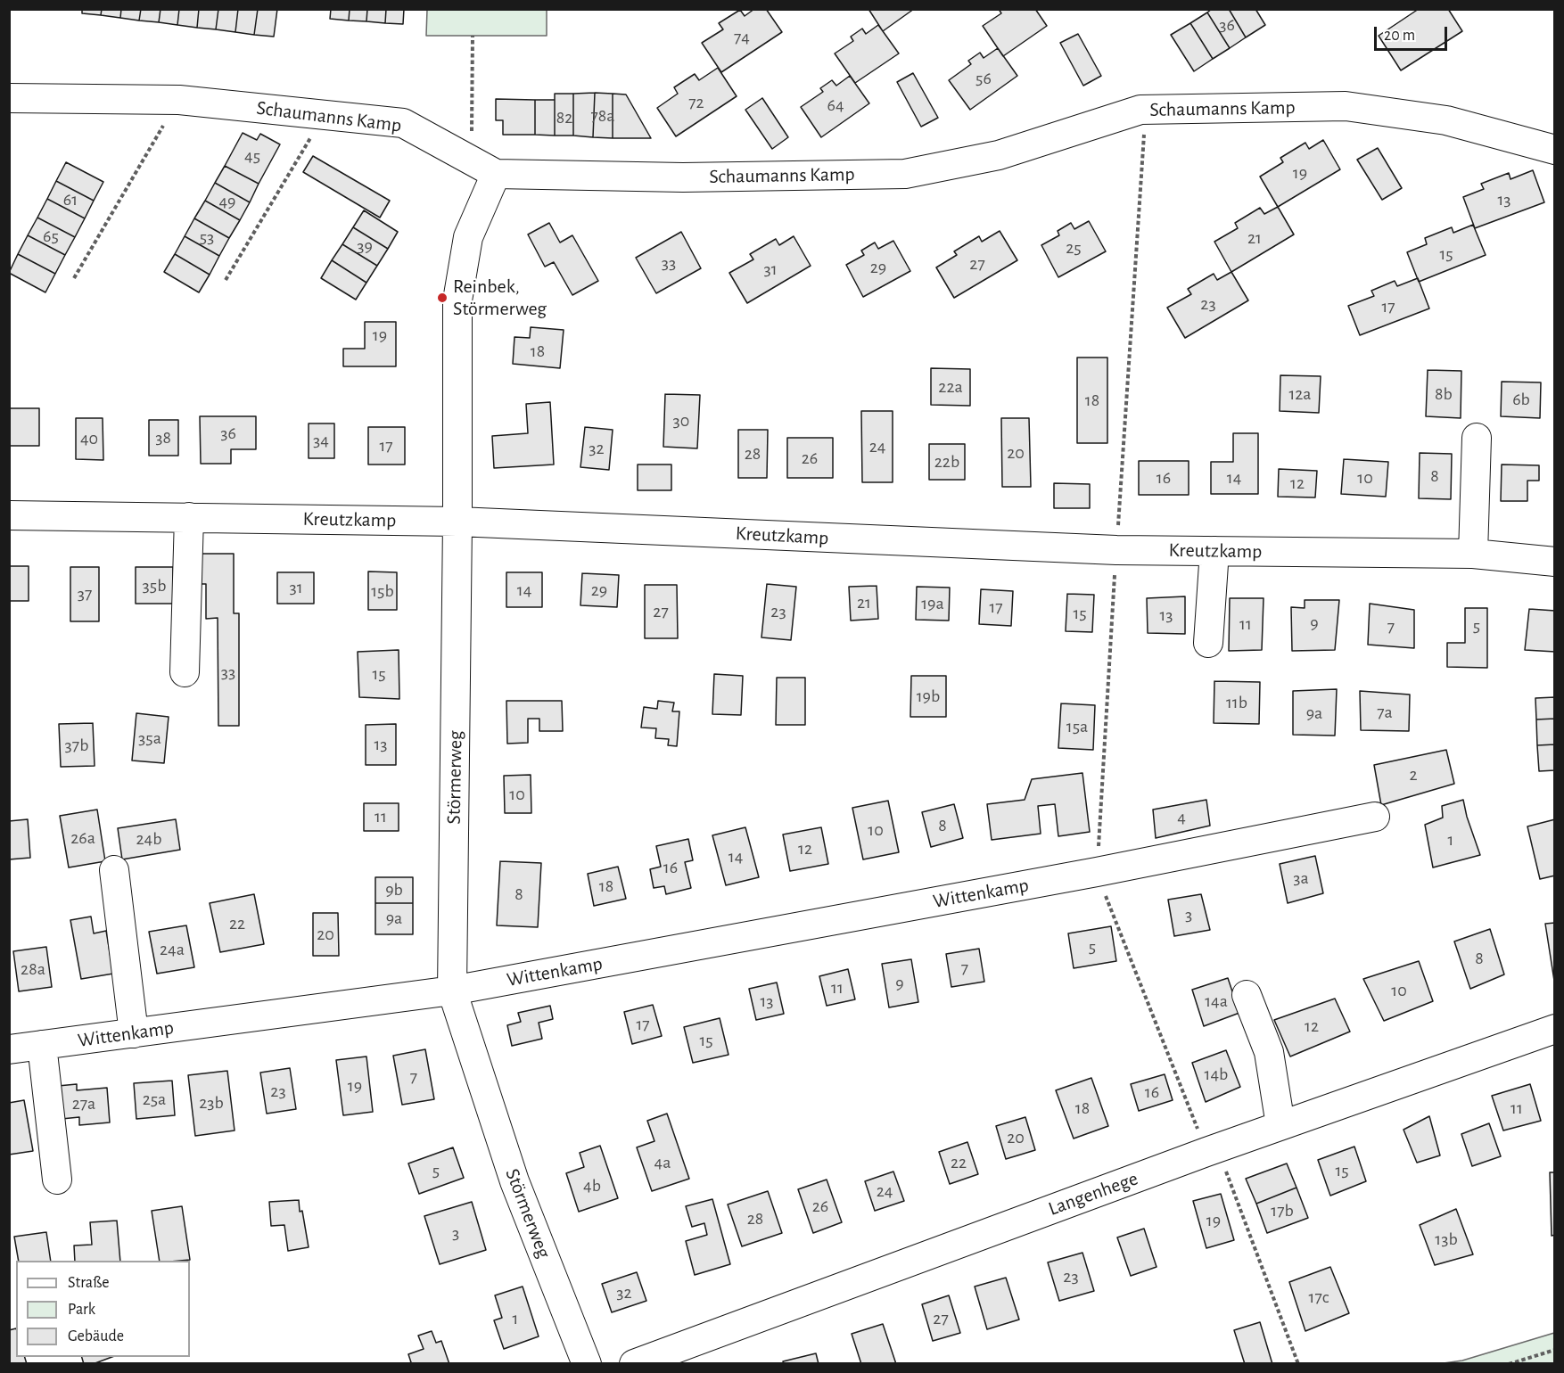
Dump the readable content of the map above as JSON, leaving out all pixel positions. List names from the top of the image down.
{
  "streets": {
    "street": [
      "Schaumanns Kamp",
      "Kreutzkamp",
      "Störmerweg",
      "Wittenkamp",
      "Langenhege"
    ]
  },
  "crossings": [
    ["Schaumanns Kamp", "Störmerweg"],
    ["Kreutzkamp", "Störmerweg"],
    ["Störmerweg", "Wittenkamp"]
  ],
  "places": ["Reinbek, Störmerweg"],
  "house_numbers": [
    "36",
    "74",
    "56",
    "72",
    "64",
    "78a",
    "82",
    "45",
    "19",
    "61",
    "13",
    "49",
    "65",
    "53",
    "21",
    "39",
    "25",
    "15",
    "33",
    "27",
    "29",
    "31",
    "23",
    "17",
    "19",
    "18",
    "22a",
    "12a",
    "8b",
    "6b",
    "18",
    "30",
    "36",
    "38",
    "40",
    "34",
    "17",
    "24",
    "32",
    "20",
    "28",
    "26",
    "22b",
    "8",
    "16",
    "14",
    "10",
    "12",
    "35b",
    "31",
    "14",
    "29",
    "15b",
    "37",
    "21",
    "19a",
    "17",
    "27",
    "23",
    "15",
    "13",
    "9",
    "11",
    "5",
    "7",
    "33",
    "15",
    "19b",
    "11b",
    "7a",
    "9a",
    "15a",
    "35a",
    "13",
    "37b",
    "2",
    "10",
    "11",
    "4",
    "8",
    "10",
    "26a",
    "24b",
    "1",
    "12",
    "14",
    "16",
    "3a",
    "18",
    "9b",
    "8",
    "3",
    "9a",
    "22",
    "20",
    "5",
    "24a",
    "8",
    "7",
    "28a",
    "9",
    "11",
    "10",
    "13",
    "14a",
    "17",
    "12",
    "15",
    "14b",
    "7",
    "19",
    "23",
    "16",
    "25a",
    "23b",
    "27a",
    "18",
    "11",
    "20",
    "4a",
    "22",
    "5",
    "15",
    "4b",
    "24",
    "26",
    "17b",
    "28",
    "19",
    "3",
    "13b",
    "23",
    "32",
    "17c",
    "1",
    "27"
  ],
  "legend": ["Straße", "Park", "Gebäude"],
  "scale_bar": "20 m"
}
